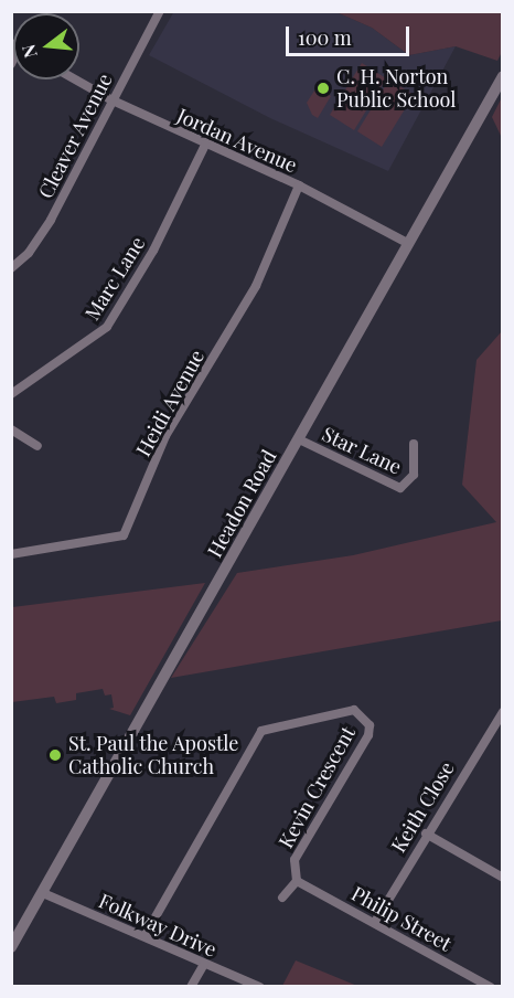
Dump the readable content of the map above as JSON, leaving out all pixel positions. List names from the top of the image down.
{
  "streets": {
    "street": [
      "Cleaver Avenue",
      "Jordan Avenue",
      "Marc Lane",
      "Heidi Avenue",
      "Star Lane",
      "Headon Road",
      "Kevin Crescent",
      "Keith Close",
      "Philip Street",
      "Folkway Drive"
    ]
  },
  "crossings": [
    ["Cleaver Avenue", "Jordan Avenue"],
    ["Jordan Avenue", "Marc Lane"],
    ["Jordan Avenue", "Heidi Avenue"],
    ["Jordan Avenue", "Headon Road"],
    ["Star Lane", "Headon Road"],
    ["Headon Road", "Folkway Drive"],
    ["Kevin Crescent", "Philip Street"],
    ["Kevin Crescent", "Folkway Drive"],
    ["Keith Close", "Philip Street"]
  ],
  "places": ["C. H. Norton Public School", "St. Paul the Apostle Catholic Church"],
  "scale_bar": "100 m",
  "north": "left"
}
